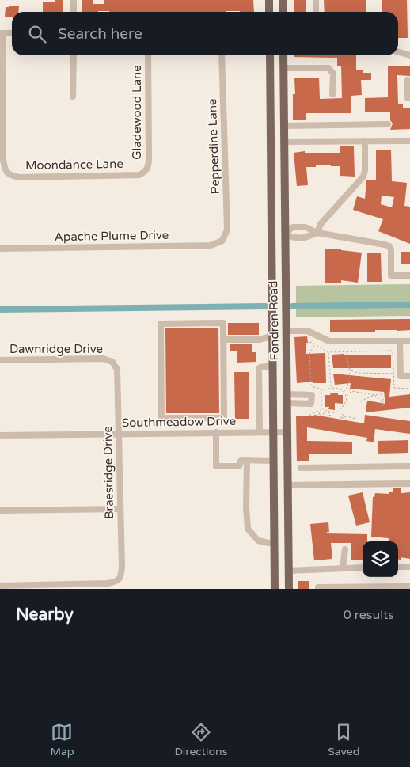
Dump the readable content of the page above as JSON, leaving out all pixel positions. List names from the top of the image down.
{
  "streets": {
    "main road": ["Fondren Road"],
    "street": [
      "Gladewood Lane",
      "Pepperdine Lane",
      "Moondance Lane",
      "Apache Plume Drive",
      "Dawnridge Drive",
      "Southmeadow Drive",
      "Braesridge Drive"
    ]
  },
  "crossings": [
    ["Gladewood Lane", "Moondance Lane"],
    ["Pepperdine Lane", "Apache Plume Drive"],
    ["Fondren Road", "Southmeadow Drive"],
    ["Dawnridge Drive", "Braesridge Drive"],
    ["Southmeadow Drive", "Braesridge Drive"]
  ],
  "page": {
    "search": "Search here",
    "heading": ["Nearby", "0 results"],
    "nav": ["Map", "Directions", "Saved"]
  }
}
